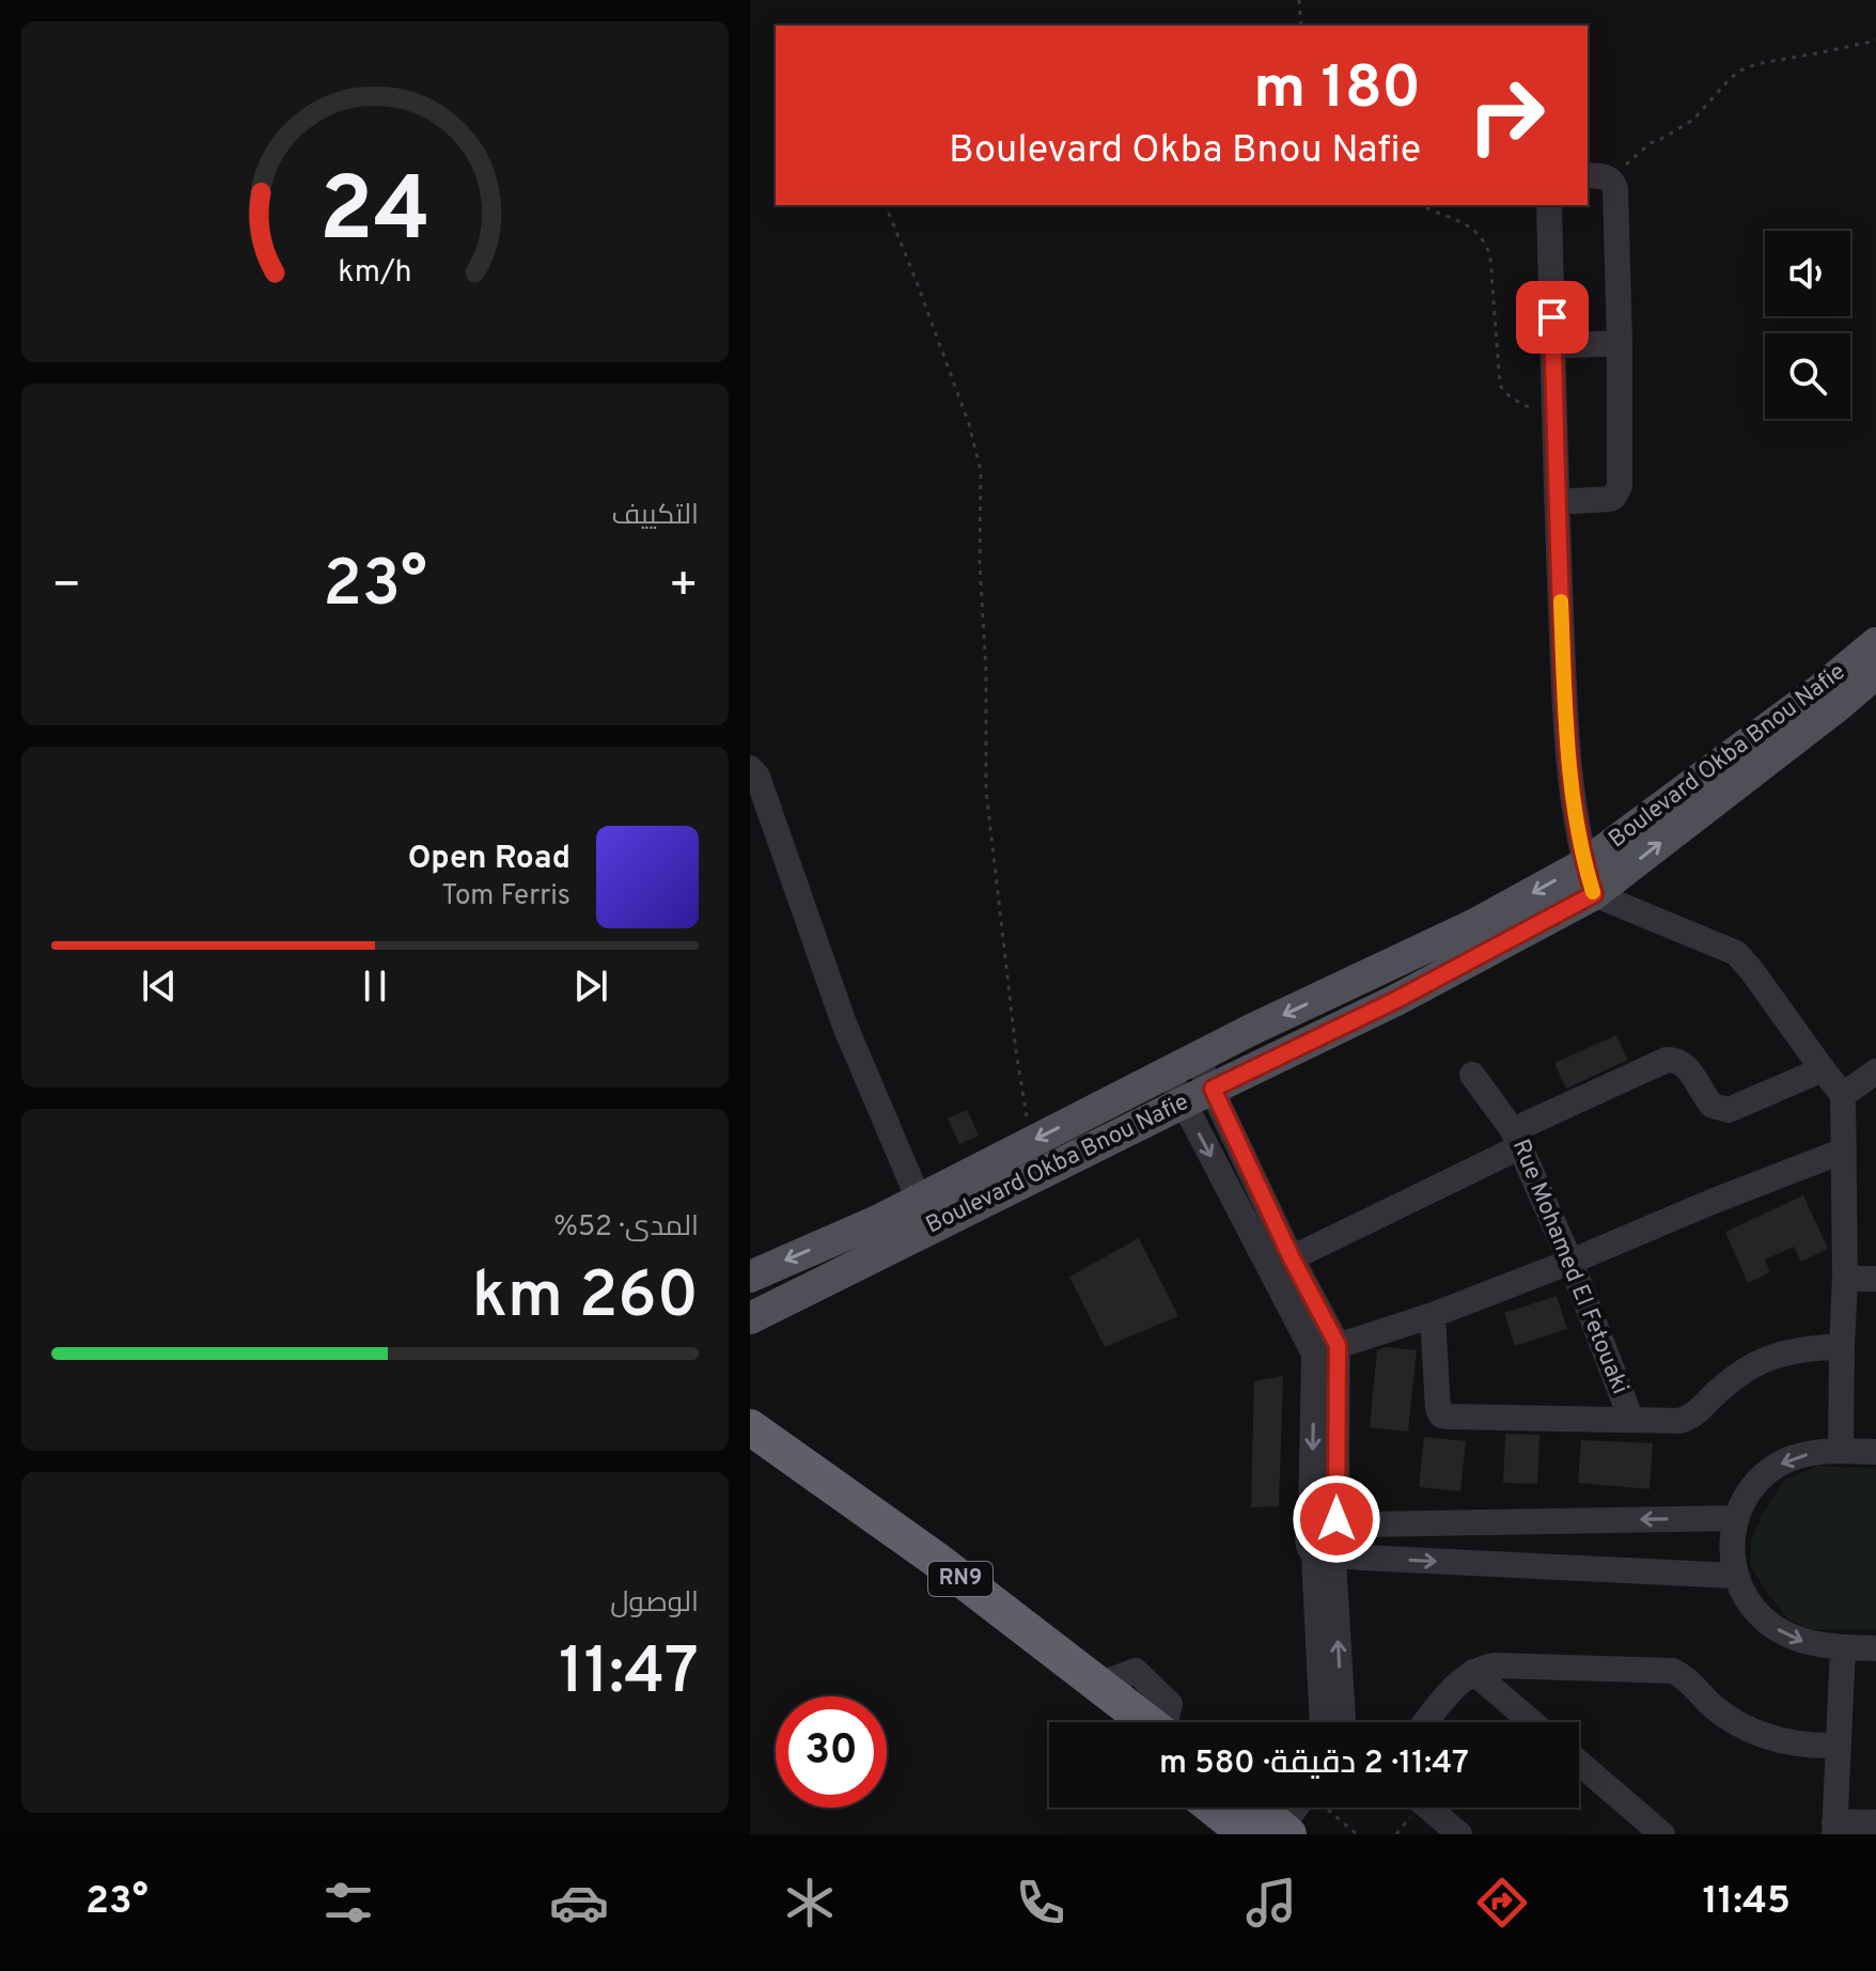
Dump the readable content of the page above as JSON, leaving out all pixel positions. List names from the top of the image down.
{
  "streets": {
    "highway": ["RN9"],
    "main road": ["Boulevard Okba Bnou Nafie"],
    "street": ["Rue Mohamed El Fetouaki"]
  },
  "page": {
    "turn": ["180 m", "Boulevard Okba Bnou Nafie"],
    "tile": [
      "التكييف",
      ["المدى · 52%", "260 km"],
      ["الوصول", "11:47"]
    ],
    "heat": ["−", "23°", "+"],
    "song": ["Open Road", "Tom Ferris"],
    "limit": "30",
    "trip": "11:47 · 2 دقيقة · 580 m",
    "tabs": ["11:45", "23°"],
    "gauge": ["24", "km/h"]
  }
}
